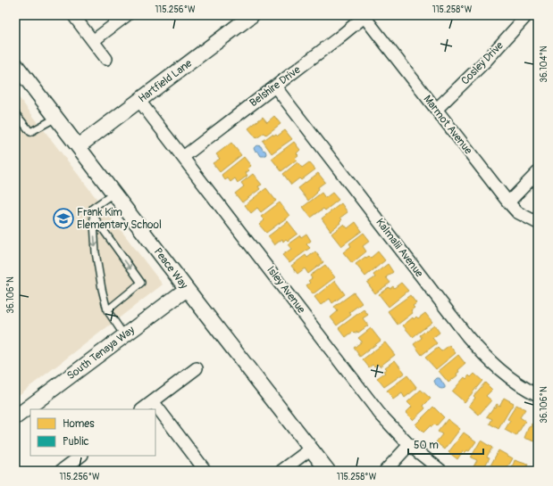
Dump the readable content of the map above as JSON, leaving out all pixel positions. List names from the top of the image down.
{
  "streets": {
    "street": [
      "Cosley Drive",
      "Hartfield Lane",
      "Belshire Drive",
      "Marmot Avenue",
      "Kalmalii Avenue",
      "Peace Way",
      "Isley Avenue",
      "South Tenaya Way"
    ]
  },
  "crossings": [
    ["Cosley Drive", "Marmot Avenue"],
    ["Hartfield Lane", "Peace Way"],
    ["Hartfield Lane", "Isley Avenue"],
    ["Belshire Drive", "Marmot Avenue"],
    ["Belshire Drive", "Kalmalii Avenue"],
    ["Belshire Drive", "Isley Avenue"],
    ["Peace Way", "South Tenaya Way"]
  ],
  "places": {
    "school or university": ["Frank Kim Elementary School"]
  },
  "legend": ["Homes", "Public"],
  "scale_bar": "50 m",
  "coordinates": [
    "115.256°W",
    "115.258°W",
    "36.104°N",
    "36.106°N"
  ]
}
